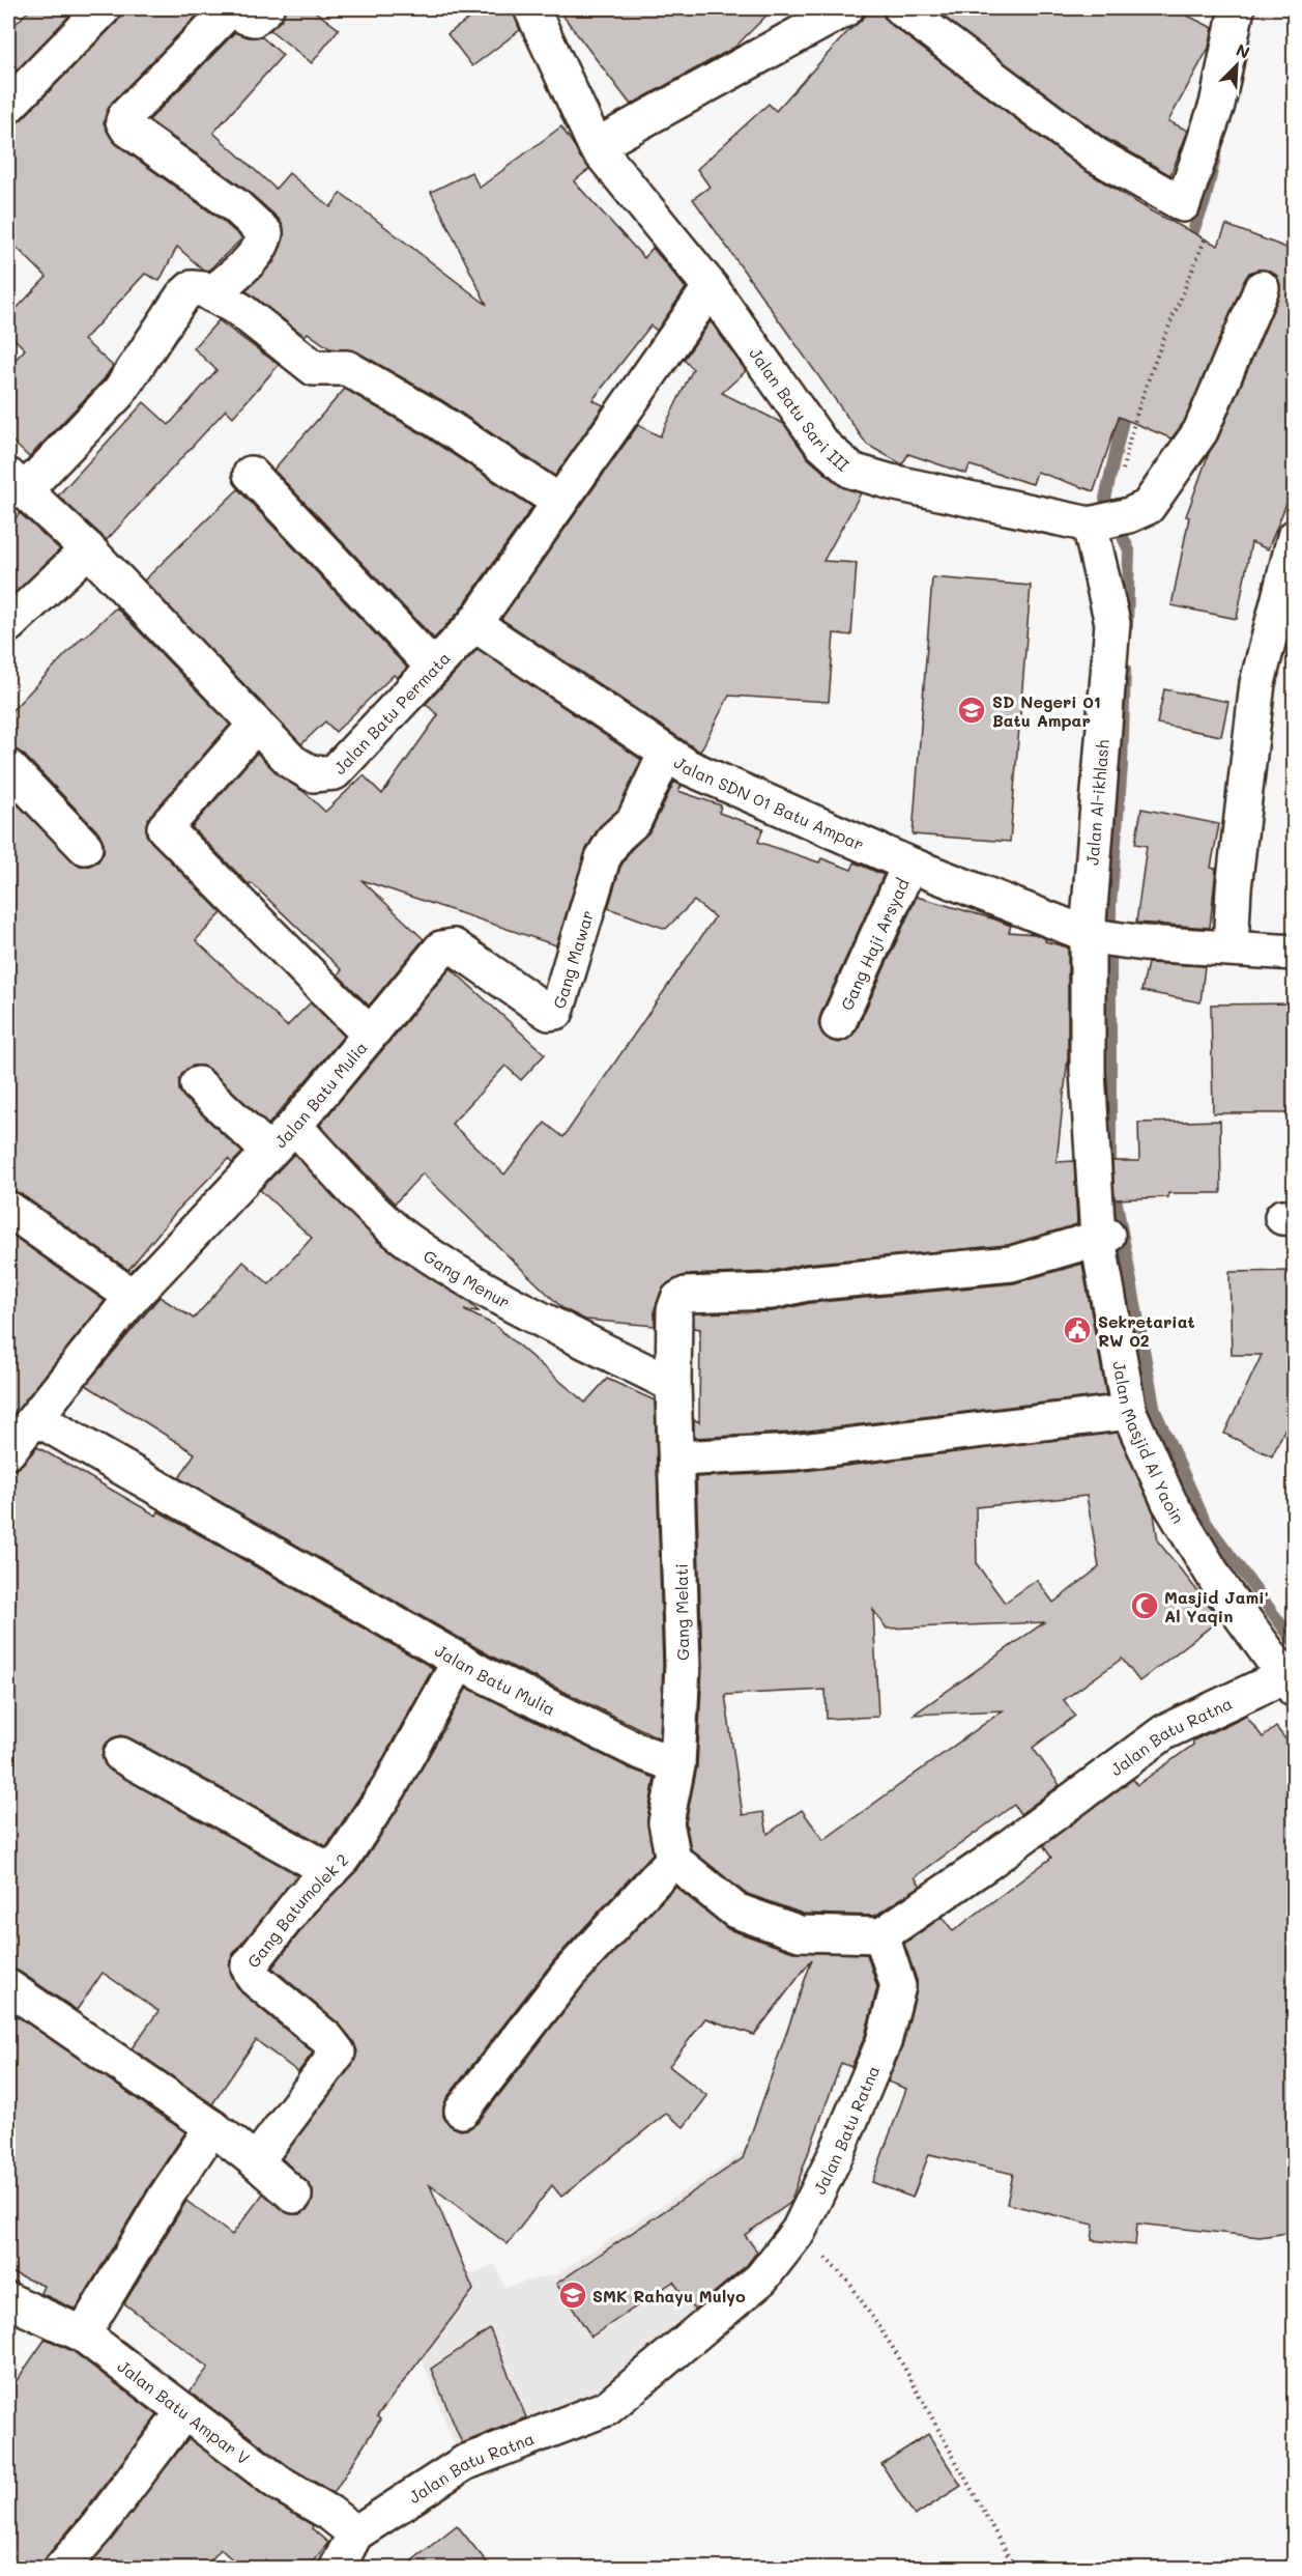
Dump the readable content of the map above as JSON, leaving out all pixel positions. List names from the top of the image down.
{
  "streets": {
    "street": [
      "Jalan Batu Sari III",
      "Jalan Batu Permata",
      "Jalan SDN 01 Batu Ampar",
      "Jalan Al-ikhlash",
      "Gang Haji Arsyad",
      "Gang Mawar",
      "Jalan Batu Mulia",
      "Gang Menur",
      "Jalan Masjid Al Yaoin",
      "Gang Melati",
      "Jalan Batu Ratna",
      "Gang Batumolek 2",
      "Jalan Batu Ampar V"
    ]
  },
  "crossings": [
    ["Jalan Batu Sari III", "Jalan Batu Permata"],
    ["Jalan Batu Sari III", "Jalan Al-ikhlash"],
    ["Jalan Batu Permata", "Jalan SDN 01 Batu Ampar"],
    ["Jalan Batu Permata", "Jalan Batu Mulia"],
    ["Jalan SDN 01 Batu Ampar", "Jalan Al-ikhlash"],
    ["Jalan SDN 01 Batu Ampar", "Gang Haji Arsyad"],
    ["Jalan SDN 01 Batu Ampar", "Gang Mawar"],
    ["Jalan SDN 01 Batu Ampar", "Jalan Masjid Al Yaoin"],
    ["Jalan Al-ikhlash", "Jalan Masjid Al Yaoin"],
    ["Gang Mawar", "Jalan Batu Mulia"],
    ["Jalan Batu Mulia", "Gang Menur"],
    ["Jalan Batu Mulia", "Gang Melati"],
    ["Jalan Batu Mulia", "Gang Batumolek 2"],
    ["Gang Menur", "Gang Melati"],
    ["Jalan Masjid Al Yaoin", "Gang Melati"],
    ["Jalan Masjid Al Yaoin", "Jalan Batu Ratna"],
    ["Jalan Batu Ratna", "Jalan Batu Ampar V"]
  ],
  "places": {
    "school or university": ["SD Negeri 01 Batu Ampar", "SMK Rahayu Mulyo"],
    "public building": ["Sekretariat RW 02"],
    "mosque": ["Masjid Jami' Al Yaqin"]
  },
  "north": "top right"
}
